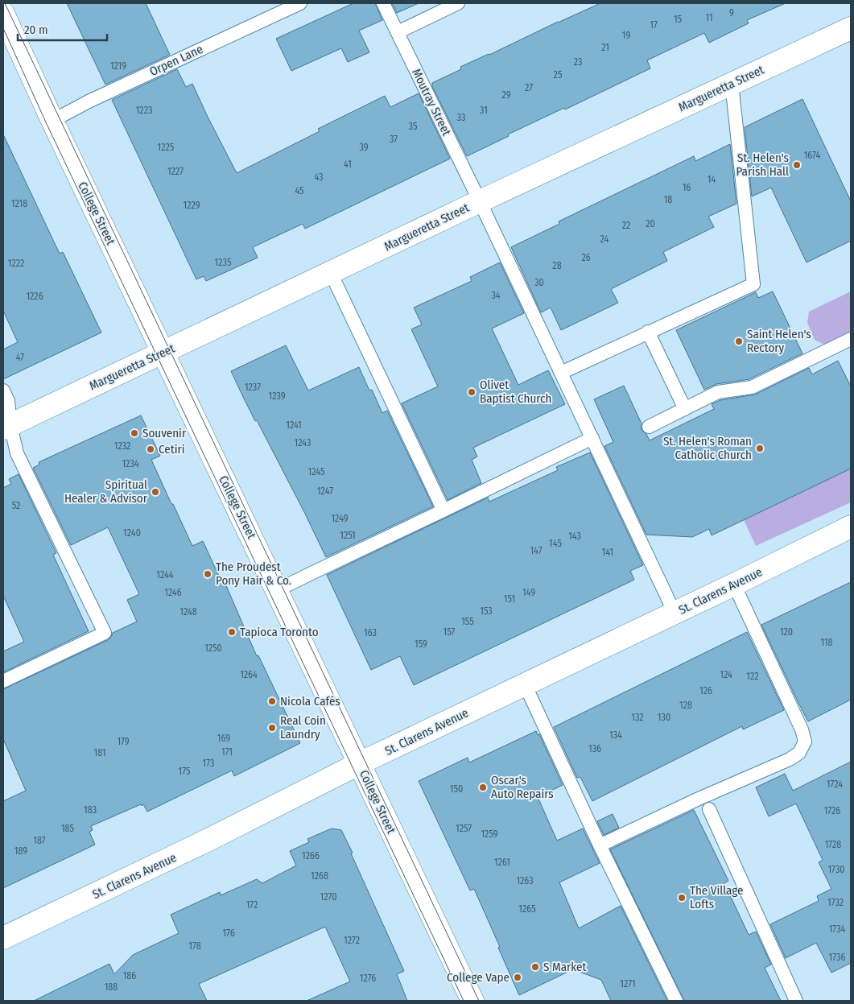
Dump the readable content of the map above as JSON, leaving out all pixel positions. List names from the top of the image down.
{
  "streets": {
    "street": ["Margueretta Street", "College Street", "St. Clarens Avenue"],
    "lane": ["Orpen Lane", "Moutray Street"]
  },
  "crossings": [
    ["Orpen Lane", "College Street"],
    ["Margueretta Street", "Moutray Street"],
    ["Margueretta Street", "College Street"],
    ["Moutray Street", "St. Clarens Avenue"],
    ["College Street", "St. Clarens Avenue"]
  ],
  "places": [
    "St. Helen's Parish Hall",
    "Saint Helen's Rectory",
    "Olivet Baptist Church",
    "Souvenir",
    "St. Helen's Roman Catholic Church",
    "Cetiri",
    "Spiritual Healer & Advisor",
    "The Proudest Pony Hair & Co.",
    "Tapioca Toronto",
    "Nicola Cafés",
    "Real Coin Laundry",
    "Oscar's Auto Repairs",
    "The Village Lofts",
    "S Market",
    "College Vape"
  ],
  "house_numbers": [
    "9",
    "11",
    "15",
    "17",
    "19",
    "21",
    "23",
    "1219",
    "25",
    "27",
    "29",
    "1223",
    "31",
    "33",
    "35",
    "37",
    "1225",
    "39",
    "1674",
    "41",
    "1227",
    "43",
    "14",
    "16",
    "45",
    "18",
    "1218",
    "1229",
    "20",
    "22",
    "24",
    "26",
    "1235",
    "1222",
    "28",
    "30",
    "34",
    "1226",
    "47",
    "1237",
    "1239",
    "1241",
    "1243",
    "1232",
    "1234",
    "1245",
    "1247",
    "52",
    "1249",
    "1240",
    "1251",
    "143",
    "145",
    "147",
    "141",
    "1244",
    "1246",
    "149",
    "151",
    "153",
    "1248",
    "155",
    "157",
    "120",
    "163",
    "118",
    "159",
    "1250",
    "1264",
    "124",
    "122",
    "126",
    "128",
    "132",
    "130",
    "134",
    "169",
    "179",
    "136",
    "171",
    "181",
    "173",
    "175",
    "1724",
    "150",
    "183",
    "1726",
    "185",
    "1257",
    "1259",
    "187",
    "1728",
    "189",
    "1266",
    "1261",
    "1730",
    "1268",
    "1263",
    "1270",
    "1732",
    "172",
    "1265",
    "1734",
    "176",
    "1272",
    "178",
    "1736",
    "186",
    "1276",
    "1271",
    "188"
  ],
  "scale_bar": "20 m"
}
